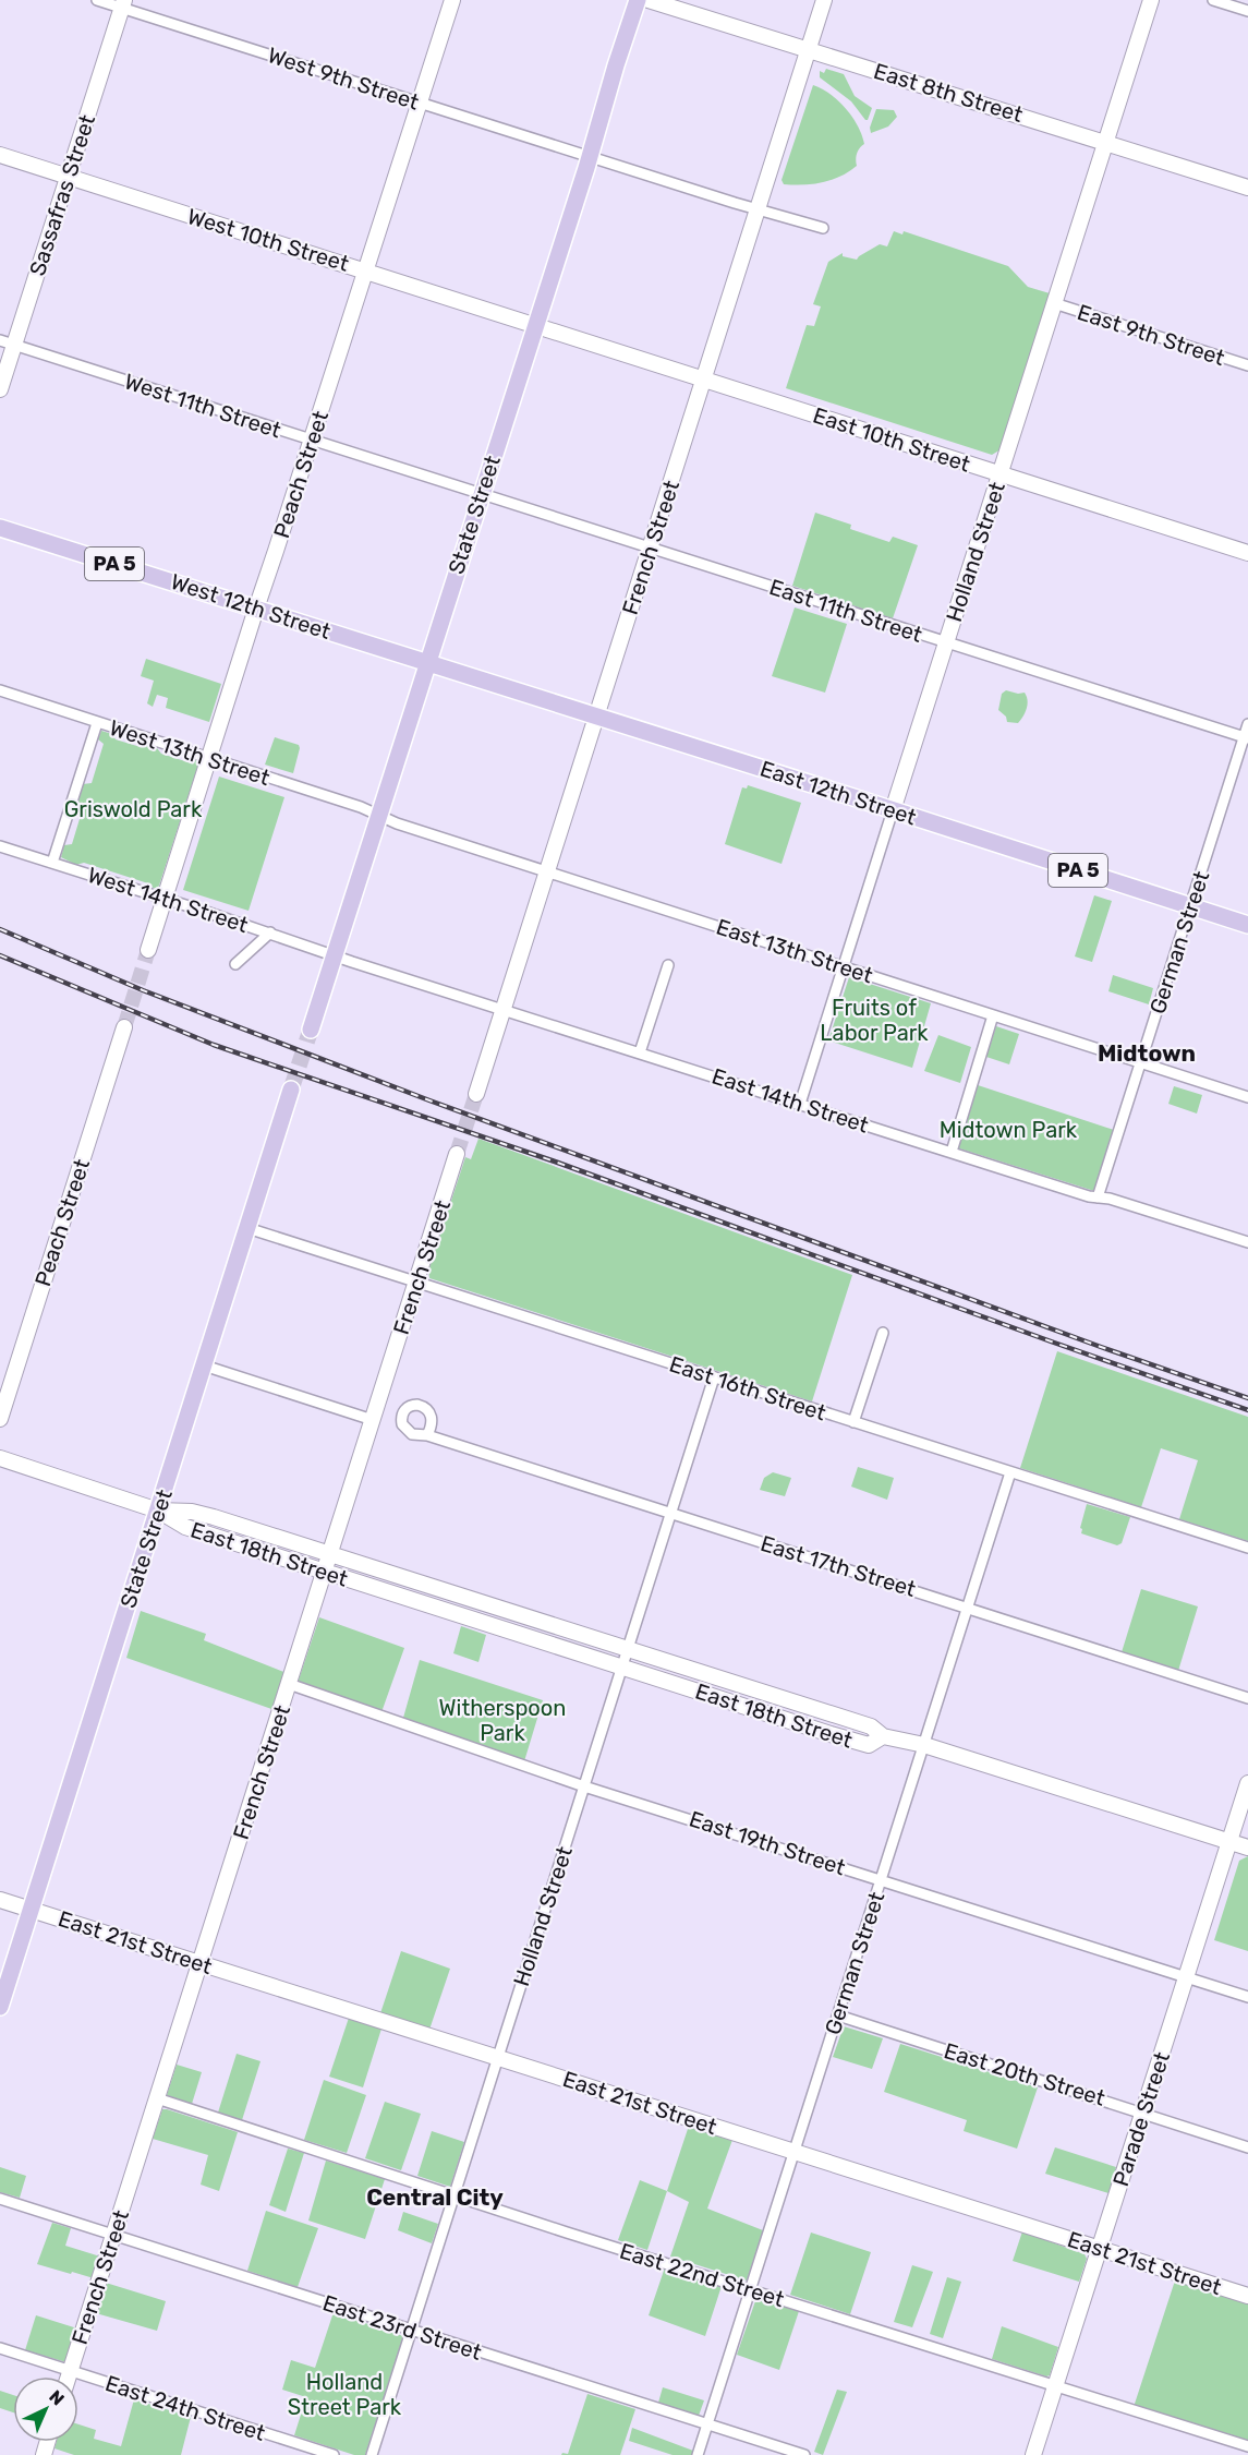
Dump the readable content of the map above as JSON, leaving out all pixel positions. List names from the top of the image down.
{
  "streets": {
    "main road": [
      "East 8th Street",
      "Sassafras Street",
      "West 10th Street",
      "East 10th Street",
      "Peach Street",
      "State Street",
      "French Street",
      "Holland Street",
      "PA 5",
      "West 12th Street",
      "East 12th Street",
      "East 18th Street",
      "East 21st Street",
      "Parade Street"
    ],
    "street": [
      "West 9th Street",
      "East 9th Street",
      "West 11th Street",
      "East 11th Street",
      "West 13th Street",
      "West 14th Street",
      "German Street",
      "East 13th Street",
      "East 14th Street",
      "East 16th Street",
      "East 17th Street",
      "East 19th Street",
      "East 20th Street",
      "East 22nd Street",
      "East 23rd Street",
      "East 24th Street"
    ]
  },
  "crossings": [
    ["West 9th Street", "Sassafras Street"],
    ["West 9th Street", "Peach Street"],
    ["West 9th Street", "State Street"],
    ["East 8th Street", "French Street"],
    ["East 8th Street", "Holland Street"],
    ["Sassafras Street", "West 10th Street"],
    ["Sassafras Street", "West 11th Street"],
    ["West 10th Street", "East 10th Street"],
    ["West 10th Street", "Peach Street"],
    ["West 10th Street", "State Street"],
    ["East 9th Street", "Holland Street"],
    ["West 11th Street", "Peach Street"],
    ["West 11th Street", "State Street"],
    ["West 11th Street", "East 11th Street"],
    ["East 10th Street", "State Street"],
    ["East 10th Street", "French Street"],
    ["East 10th Street", "Holland Street"],
    ["Peach Street", "West 12th Street"],
    ["Peach Street", "West 13th Street"],
    ["Peach Street", "West 14th Street"],
    ["State Street", "West 12th Street"],
    ["State Street", "East 11th Street"],
    ["State Street", "West 13th Street"],
    ["State Street", "East 12th Street"],
    ["State Street", "West 14th Street"],
    ["State Street", "East 13th Street"],
    ["State Street", "East 14th Street"],
    ["State Street", "East 16th Street"],
    ["State Street", "East 18th Street"],
    ["State Street", "East 21st Street"],
    ["French Street", "East 11th Street"],
    ["French Street", "East 12th Street"],
    ["French Street", "East 13th Street"],
    ["French Street", "East 14th Street"],
    ["French Street", "East 16th Street"],
    ["French Street", "East 18th Street"],
    ["French Street", "East 19th Street"],
    ["French Street", "East 21st Street"],
    ["French Street", "East 22nd Street"],
    ["French Street", "East 23rd Street"],
    ["French Street", "East 24th Street"],
    ["Holland Street", "East 11th Street"],
    ["Holland Street", "East 12th Street"],
    ["Holland Street", "East 13th Street"],
    ["Holland Street", "East 14th Street"],
    ["Holland Street", "East 16th Street"],
    ["Holland Street", "East 18th Street"],
    ["Holland Street", "East 17th Street"],
    ["Holland Street", "East 19th Street"],
    ["Holland Street", "East 21st Street"],
    ["Holland Street", "East 22nd Street"],
    ["Holland Street", "East 23rd Street"],
    ["West 12th Street", "East 12th Street"],
    ["East 11th Street", "German Street"],
    ["West 13th Street", "East 13th Street"],
    ["East 12th Street", "German Street"],
    ["West 14th Street", "East 14th Street"],
    ["German Street", "East 13th Street"],
    ["German Street", "East 14th Street"],
    ["German Street", "East 16th Street"],
    ["German Street", "East 18th Street"],
    ["German Street", "East 17th Street"],
    ["German Street", "East 19th Street"],
    ["German Street", "East 21st Street"],
    ["German Street", "East 20th Street"],
    ["German Street", "East 22nd Street"],
    ["German Street", "East 23rd Street"],
    ["East 18th Street", "Parade Street"],
    ["East 19th Street", "Parade Street"],
    ["East 21st Street", "Parade Street"],
    ["East 20th Street", "Parade Street"],
    ["Parade Street", "East 22nd Street"]
  ],
  "districts": ["Midtown", "Central City"],
  "parks": [
    "Griswold Park",
    "Fruits of Labor Park",
    "Midtown Park",
    "Witherspoon Park",
    "Holland Street Park"
  ],
  "north": "top right"
}
